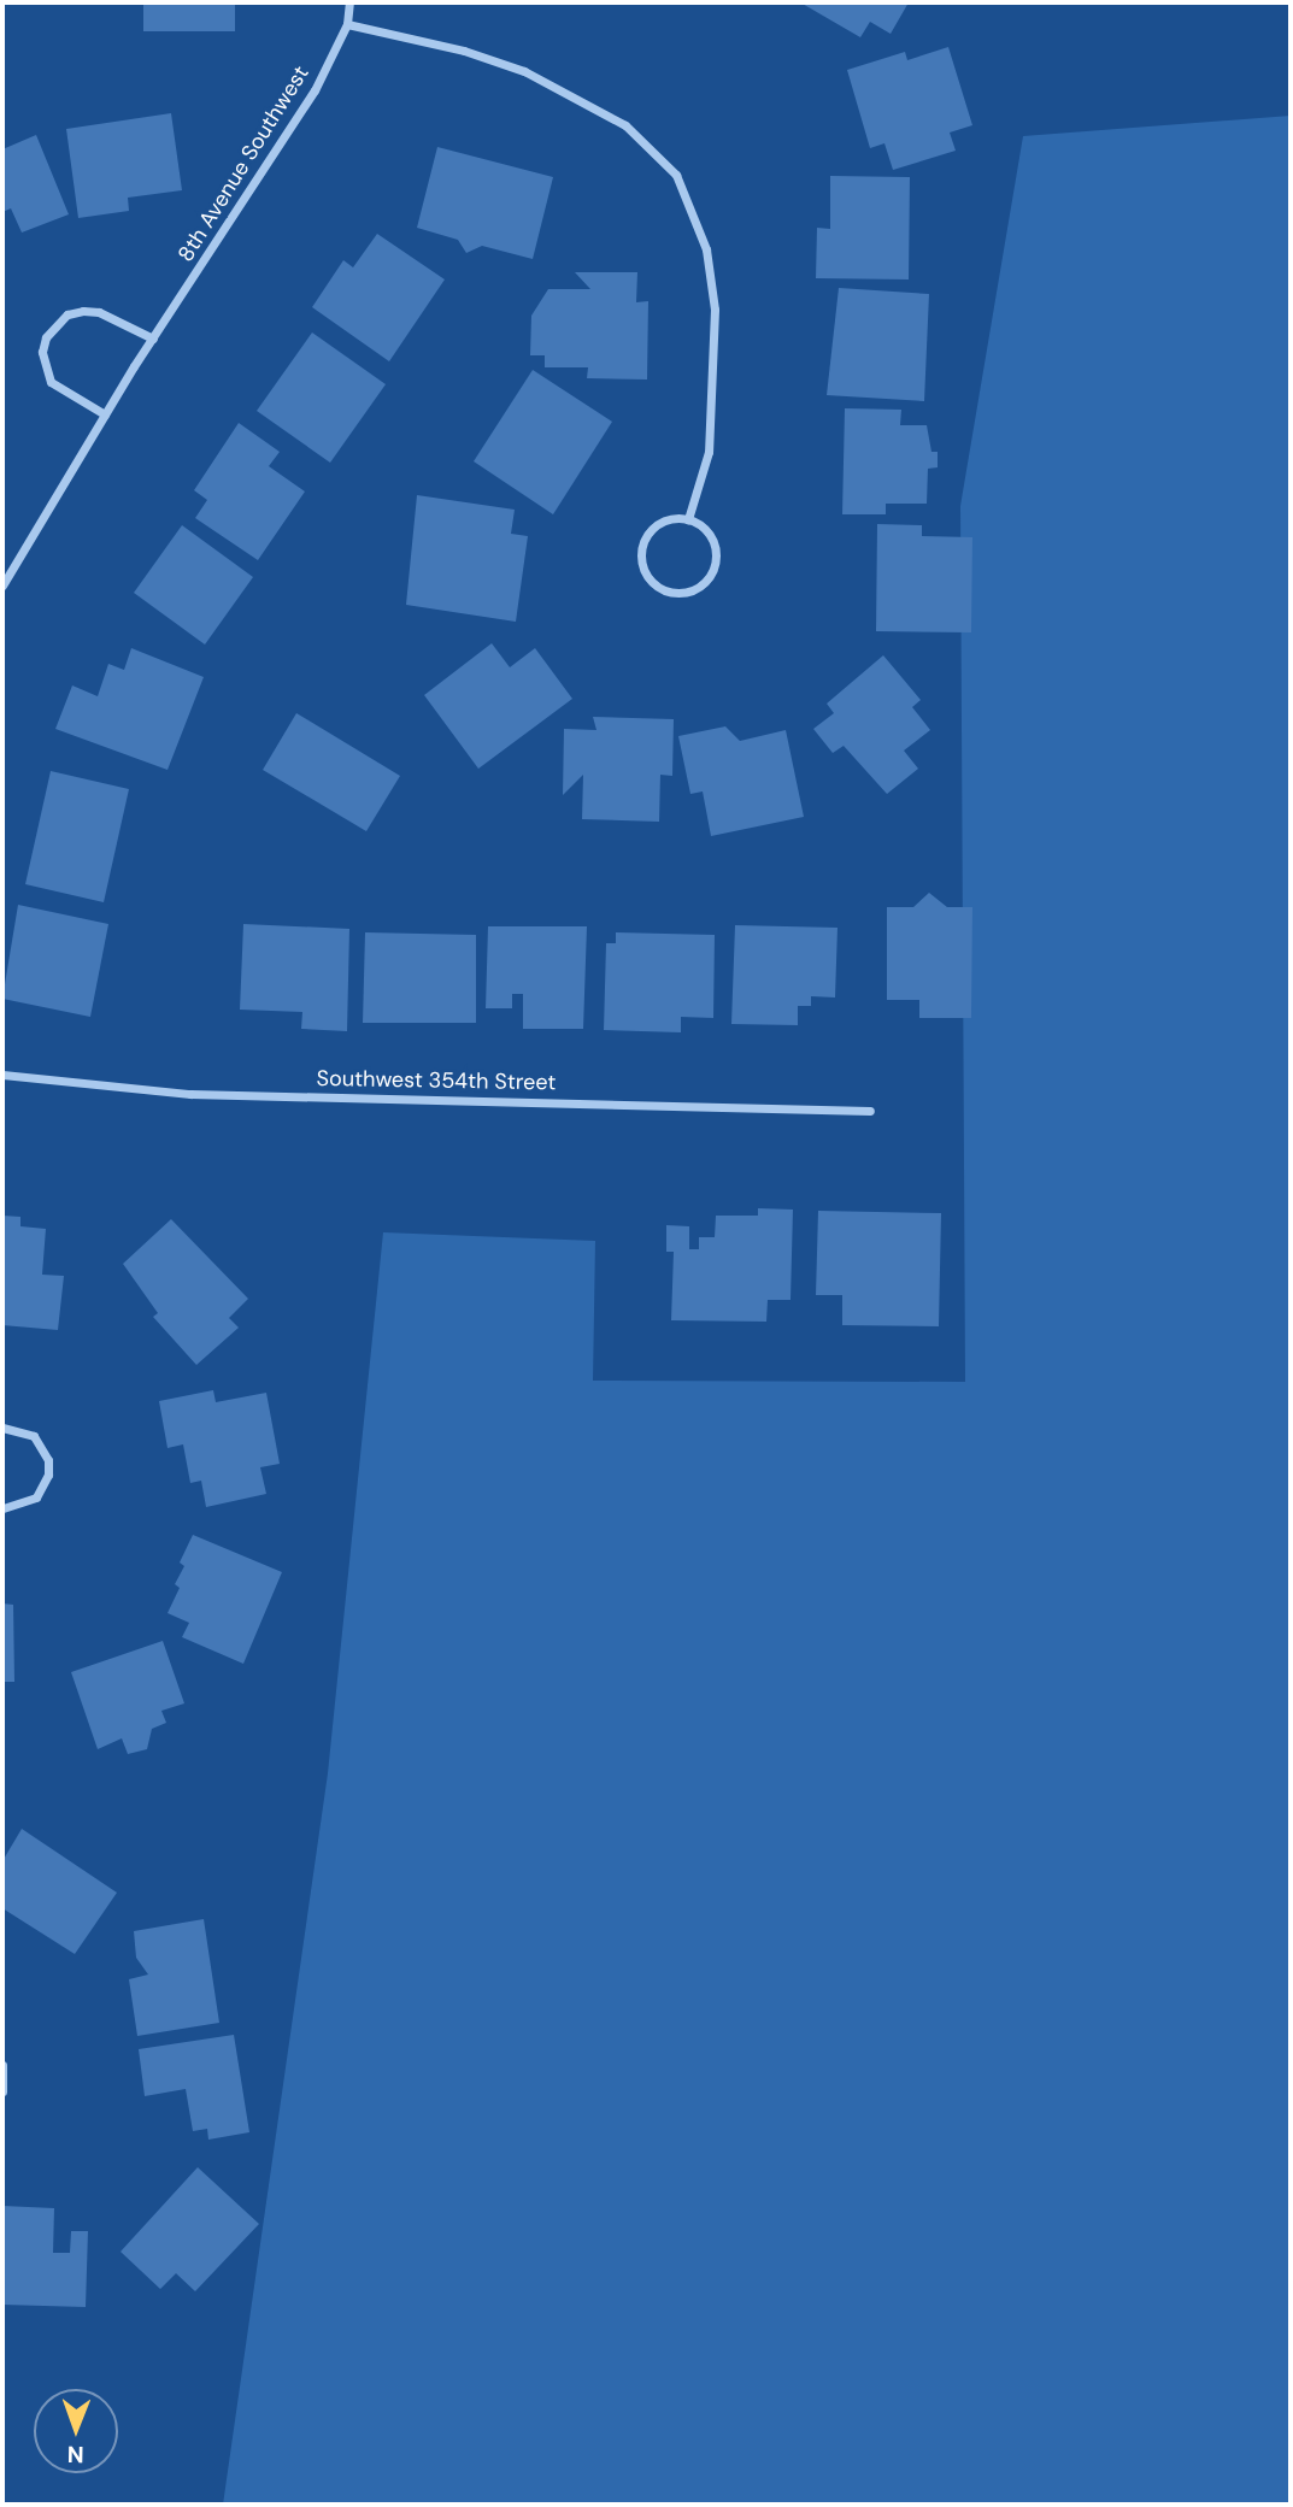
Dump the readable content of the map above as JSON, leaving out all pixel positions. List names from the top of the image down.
{
  "streets": {
    "street": ["8th Avenue Southwest", "Southwest 354th Street"]
  },
  "north": "bottom"
}
